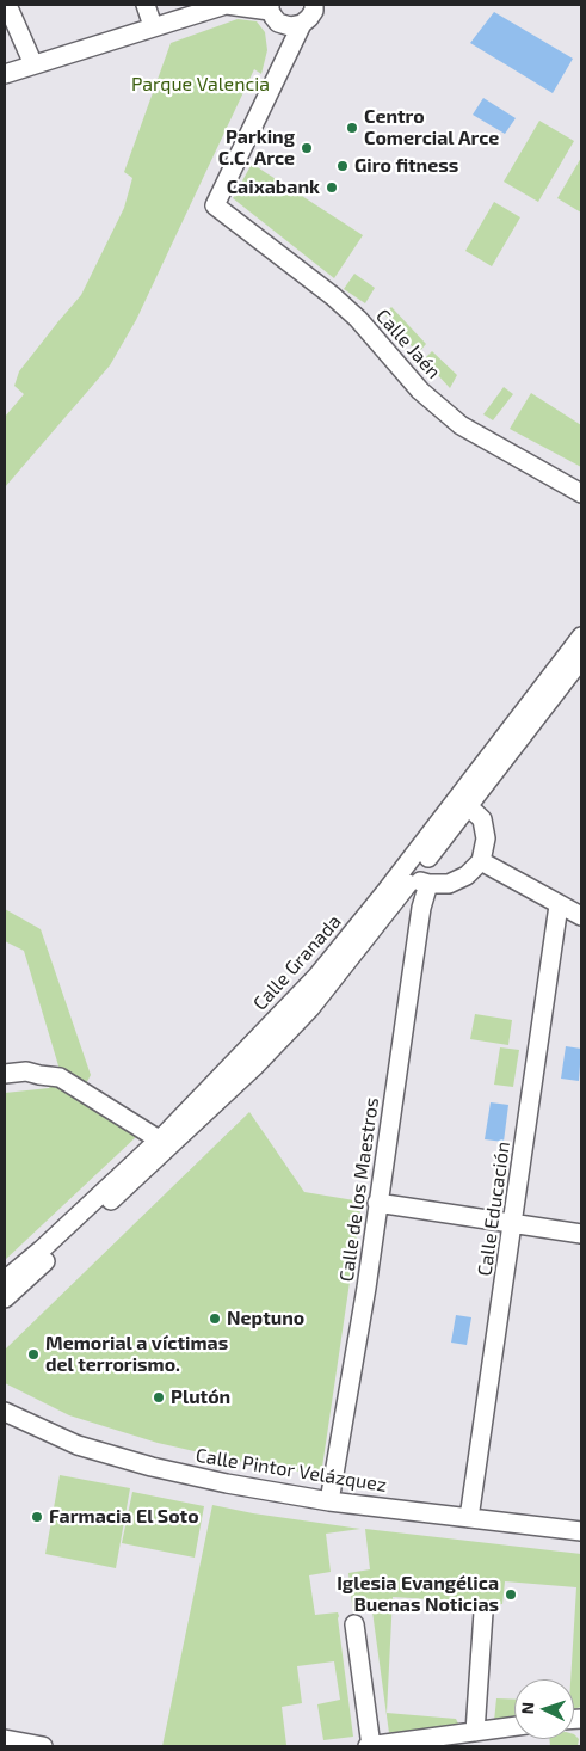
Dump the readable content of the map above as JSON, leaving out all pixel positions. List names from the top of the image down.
{
  "streets": {
    "street": [
      "Calle Jaén",
      "Calle Granada",
      "Calle de los Maestros",
      "Calle Educación",
      "Calle Pintor Velázquez"
    ]
  },
  "crossings": [
    ["Calle Granada", "Calle de los Maestros"],
    ["Calle de los Maestros", "Calle Pintor Velázquez"],
    ["Calle Educación", "Calle Pintor Velázquez"]
  ],
  "parks": ["Parque Valencia"],
  "places": [
    "Centro Comercial Arce",
    "Parking C.C. Arce",
    "Giro fitness",
    "Caixabank",
    "Neptuno",
    "Memorial a víctimas del terrorismo.",
    "Plutón",
    "Farmacia El Soto",
    "Iglesia Evangélica Buenas Noticias"
  ],
  "north": "left"
}
